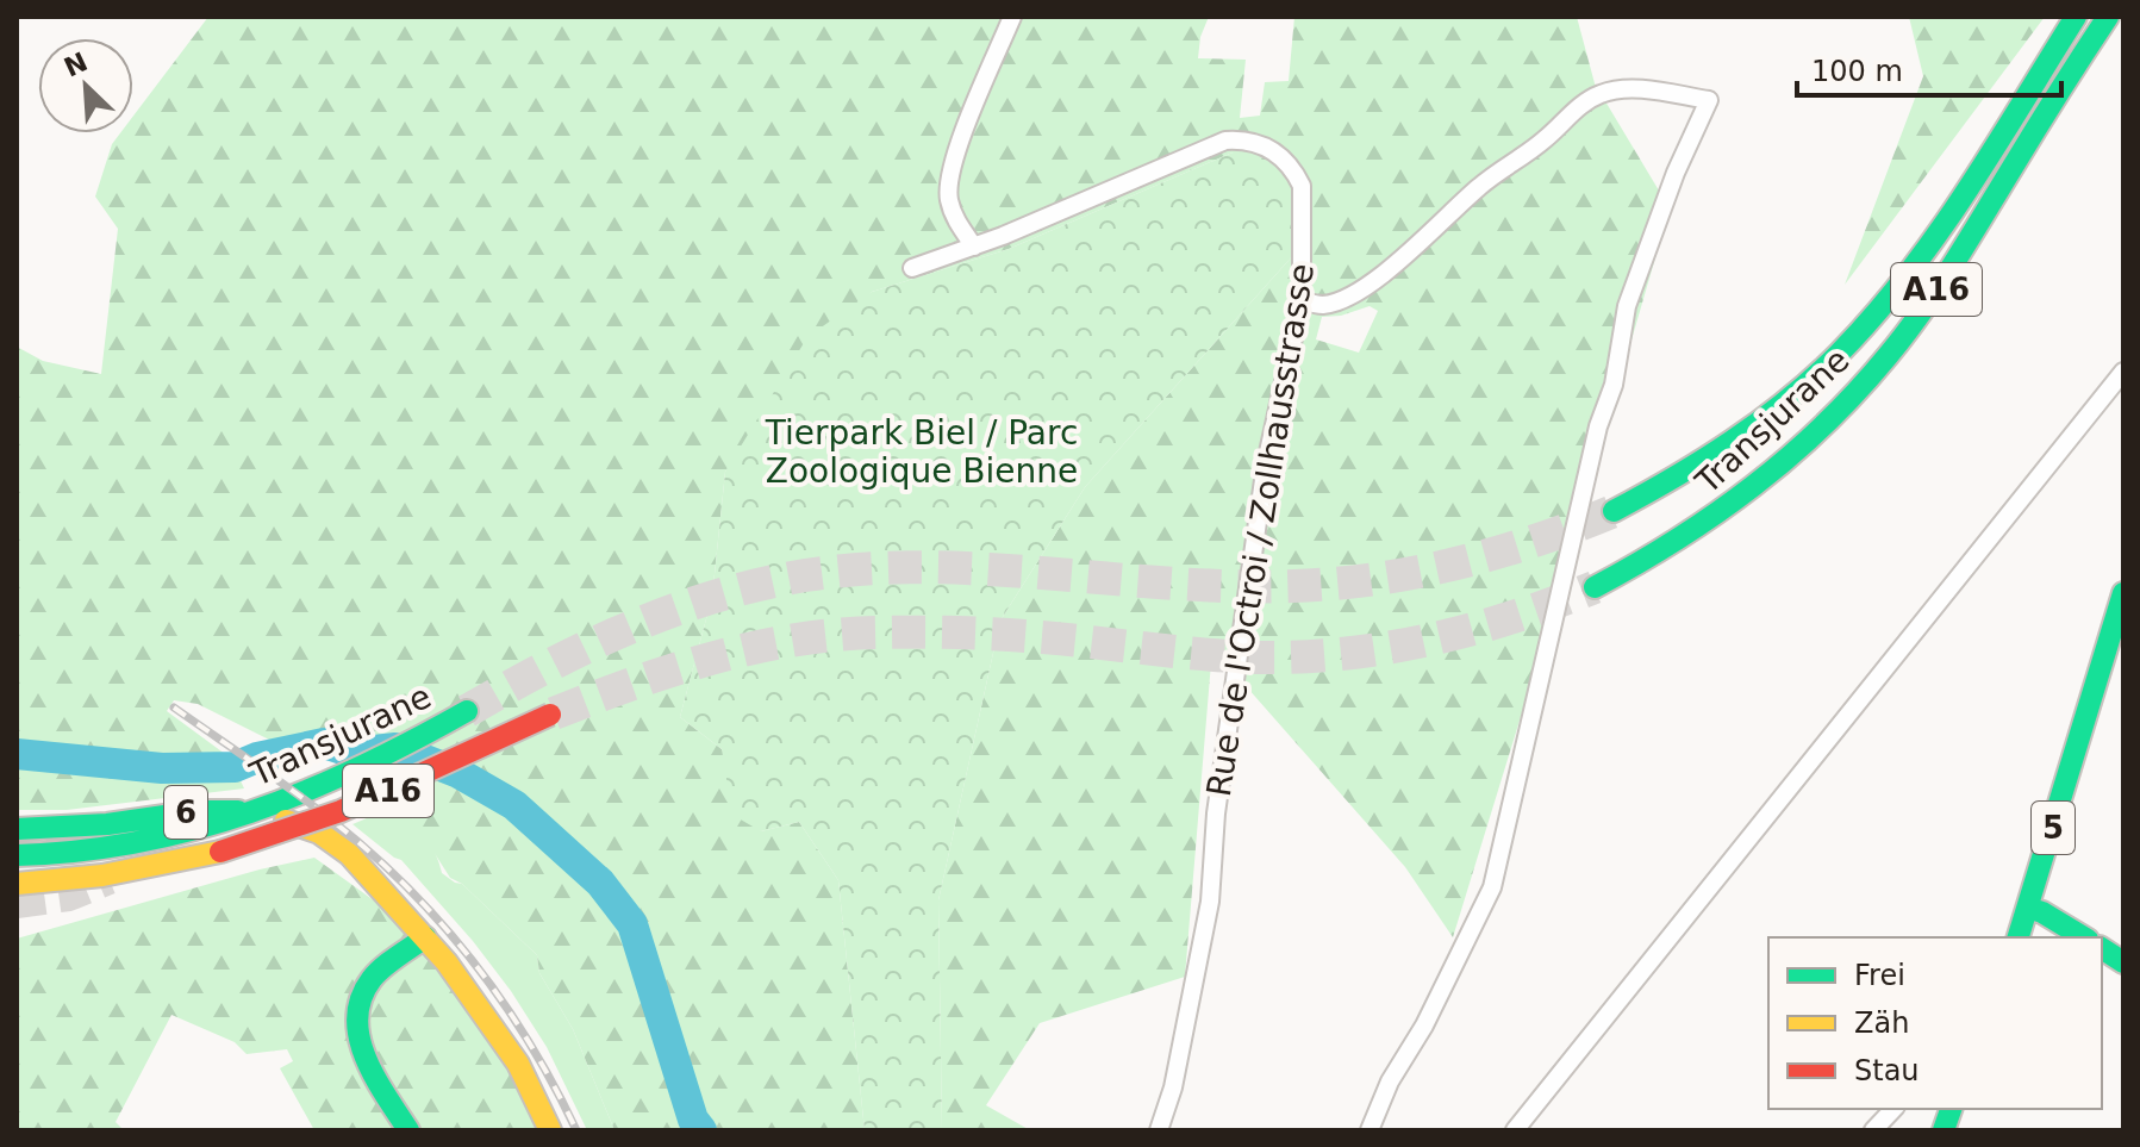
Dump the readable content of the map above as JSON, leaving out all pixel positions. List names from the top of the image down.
{
  "streets": {
    "main road": [
      "A16",
      "Transjurane",
      "6",
      "5"
    ],
    "street": ["Rue de l'Octroi / Zollhausstrasse"]
  },
  "parks": ["Tierpark Biel / Parc Zoologique Bienne"],
  "legend": ["Frei", "Zäh", "Stau"],
  "scale_bar": "100 m",
  "north": "top left"
}
